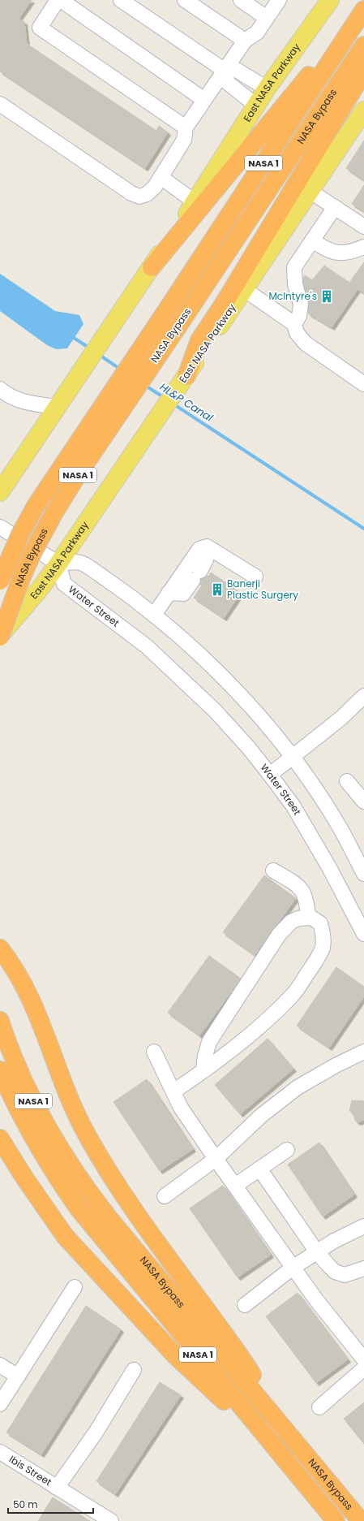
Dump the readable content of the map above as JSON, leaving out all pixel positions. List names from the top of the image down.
{
  "streets": {
    "highway": ["NASA Bypass", "NASA 1"],
    "main road": ["East NASA Parkway"],
    "street": ["Water Street", "Ibis Street"]
  },
  "crossings": [
    ["East NASA Parkway", "NASA Bypass"],
    ["East NASA Parkway", "Water Street"]
  ],
  "water": ["HL&P Canal"],
  "places": {
    "building": ["McIntyre's", "Banerji Plastic Surgery"]
  },
  "scale_bar": "50 m"
}
